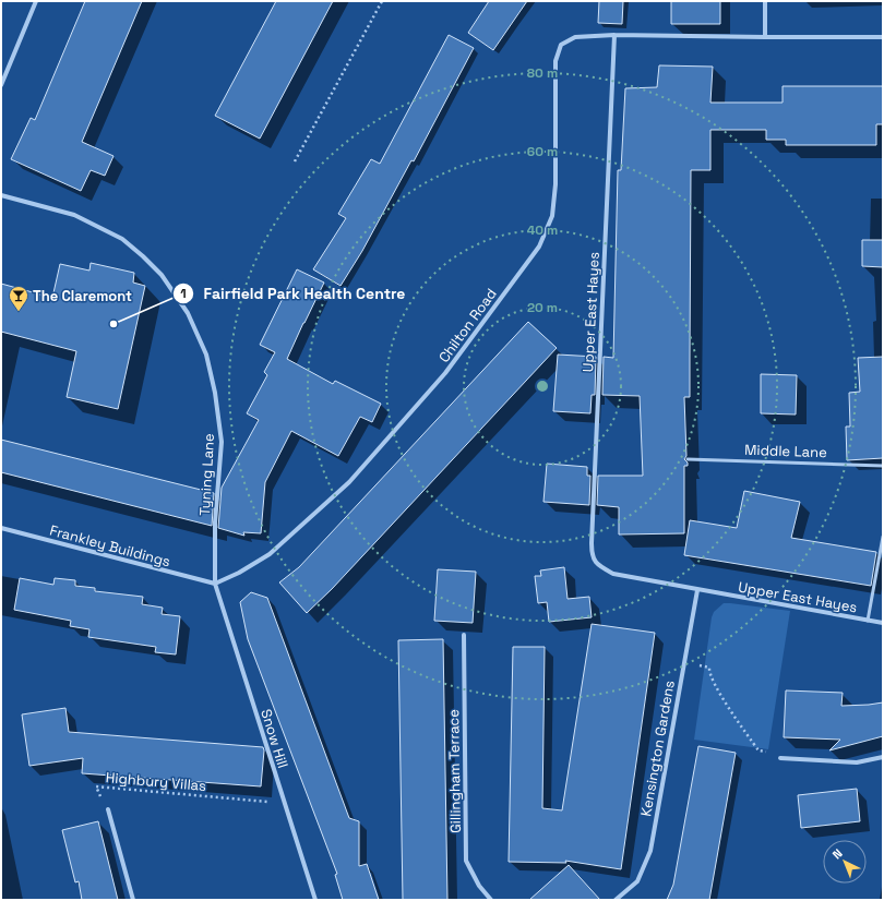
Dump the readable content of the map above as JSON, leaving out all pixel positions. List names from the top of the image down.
{
  "streets": {
    "street": [
      "Upper East Hayes",
      "Chilton Road",
      "Tyning Lane",
      "Frankley Buildings",
      "Snow Hill",
      "Kensington Gardens",
      "Gillingham Terrace"
    ],
    "lane": ["Middle Lane"],
    "path": ["Highbury Villas"]
  },
  "crossings": [
    ["Upper East Hayes", "Chilton Road"],
    ["Upper East Hayes", "Kensington Gardens"],
    ["Chilton Road", "Tyning Lane"],
    ["Chilton Road", "Frankley Buildings"],
    ["Chilton Road", "Snow Hill"],
    ["Tyning Lane", "Frankley Buildings"],
    ["Tyning Lane", "Snow Hill"],
    ["Frankley Buildings", "Snow Hill"],
    ["Snow Hill", "Highbury Villas"]
  ],
  "places": {
    "bar": ["The Claremont"],
    "other": ["Fairfield Park Health Centre"]
  },
  "north": "top left",
  "rings": [
    "80 m",
    "60 m",
    "40 m",
    "20 m"
  ]
}
